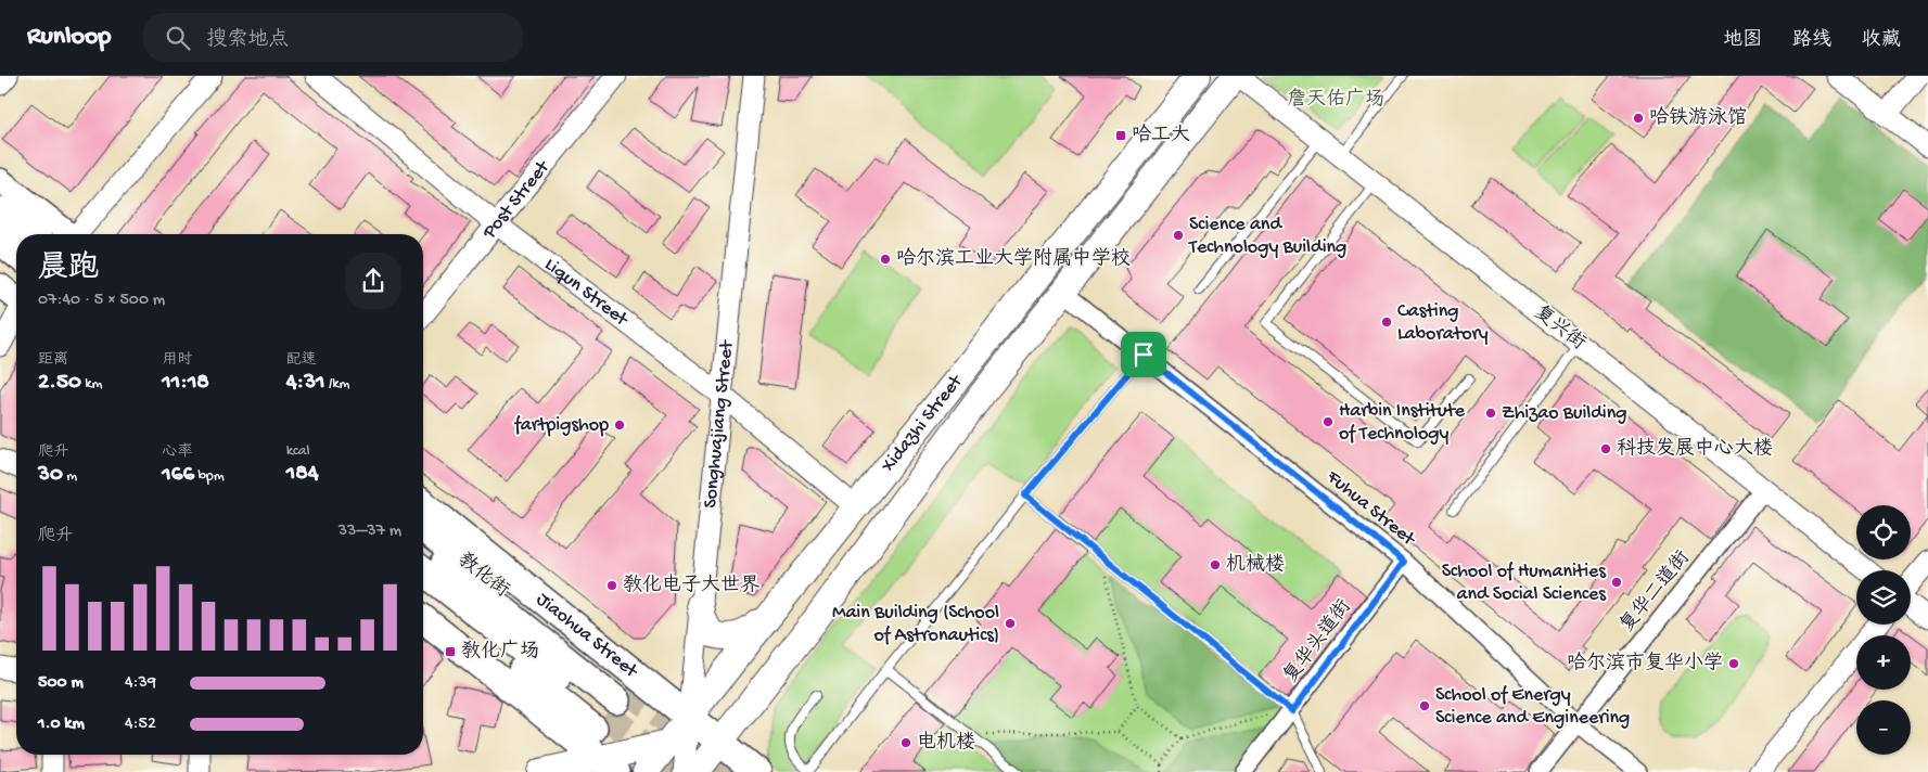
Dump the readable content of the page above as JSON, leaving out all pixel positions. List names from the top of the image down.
{
  "streets": {
    "highway": ["教化街", "Jiaohua Street"],
    "main road": ["Xidazhi Street"],
    "street": [
      "Post Street",
      "Liqun Street",
      "复兴街",
      "Songhuajiang Street",
      "Fuhua Street",
      "复华二道街",
      "复华头道街"
    ]
  },
  "crossings": [
    ["Post Street", "Liqun Street"],
    ["Liqun Street", "Songhuajiang Street"],
    ["Liqun Street", "Xidazhi Street"],
    ["复兴街", "Xidazhi Street"],
    ["复兴街", "复华二道街"],
    ["Songhuajiang Street", "Xidazhi Street"],
    ["Songhuajiang Street", "Jiaohua Street"],
    ["Xidazhi Street", "Fuhua Street"],
    ["Xidazhi Street", "Jiaohua Street"],
    ["Fuhua Street", "复华二道街"],
    ["Fuhua Street", "复华头道街"],
    ["教化街", "Jiaohua Street"]
  ],
  "parks": ["詹天佑广场"],
  "places": {
    "other": [
      "哈铁游泳馆",
      "Science and Technology Building",
      "哈尔滨工业大学附属中学校",
      "Casting Laboratory",
      "Zhizao Building",
      "Harbin Institute of Technology",
      "fartpigshop",
      "科技发展中心大楼",
      "机械楼",
      "School of Humanities and Social Sciences",
      "教化电子大世界",
      "Main Building (School of Astronautics)",
      "哈尔滨市复华小学",
      "School of Energy Science and Engineering",
      "电机楼"
    ],
    "transit": ["哈工大", "教化广场"]
  },
  "page": {
    "header": "Runloop",
    "search": "搜索地点",
    "nav": ["地图", "路线", "收藏"],
    "heading": ["晨跑", "07:40 · 5 × 500 m"],
    "stats": [
      ["距离", "2.50 km"],
      ["用时", "11:18"],
      ["配速", "4:31 /km"],
      ["爬升", "30 m"],
      ["心率", "166 bpm"],
      ["kcal", "184"]
    ],
    "map_buttons": ["+", "−"],
    "chart": ["爬升", "33–37 m"],
    "list": [
      {
        "name": "500 m",
        "note": "4:39"
      },
      {
        "name": "1.0 km",
        "note": "4:52"
      }
    ]
  }
}
